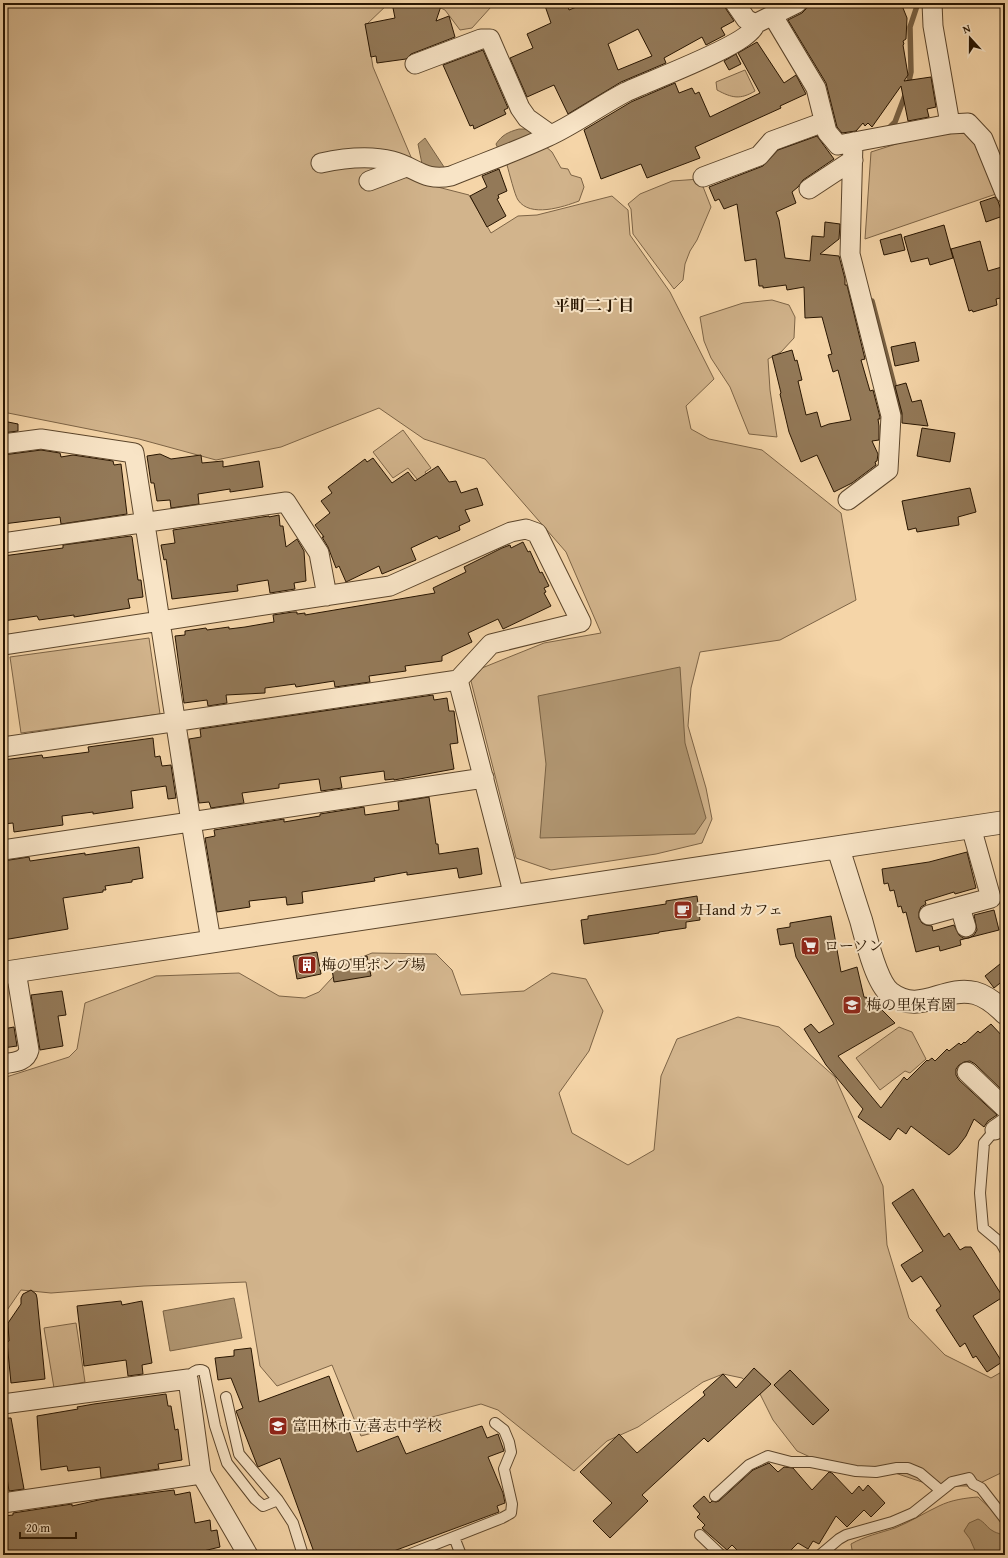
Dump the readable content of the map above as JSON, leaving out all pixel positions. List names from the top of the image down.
{
  "districts": ["平町二丁目"],
  "places": {
    "cafe": ["Ｈand カフェ"],
    "supermarket": ["ローソン"],
    "building": ["梅の里ポンプ場"],
    "school or university": ["梅の里保育園", "富田林市立喜志中学校"]
  },
  "scale_bar": "20 m",
  "north": "top"
}
